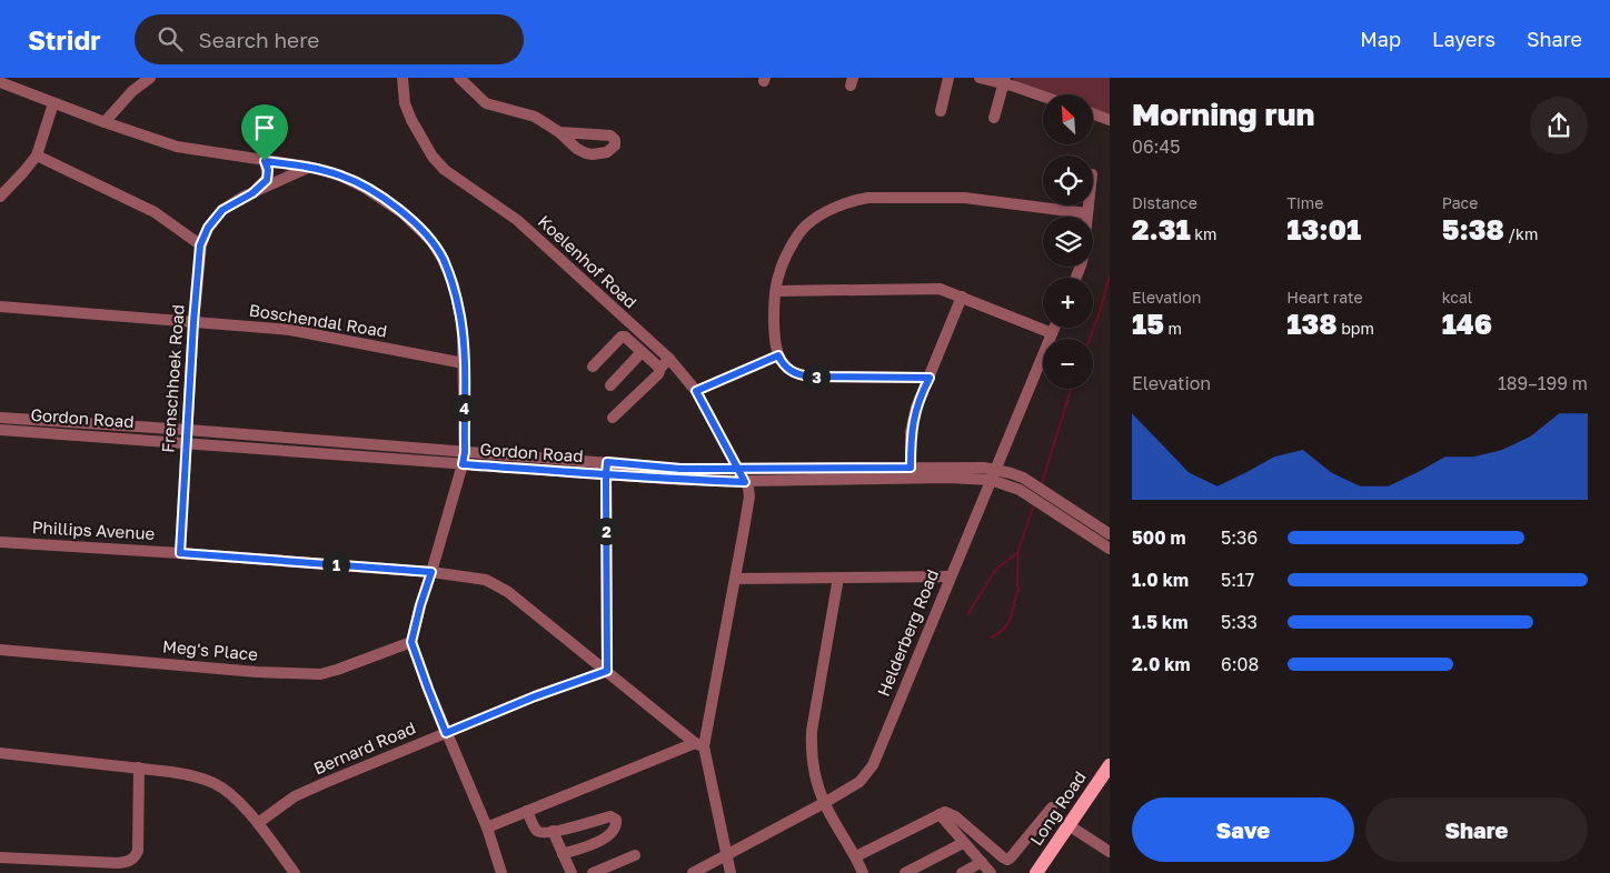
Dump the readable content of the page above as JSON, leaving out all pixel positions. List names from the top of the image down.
{
  "streets": {
    "main road": ["Long Road"],
    "street": [
      "Koelenhof Road",
      "Boschendal Road",
      "Frenschhoek Road",
      "Gordon Road",
      "Phillips Avenue",
      "Helderberg Road",
      "Meg's Place",
      "Bernard Road"
    ]
  },
  "crossings": [
    ["Koelenhof Road", "Gordon Road"],
    ["Boschendal Road", "Frenschhoek Road"],
    ["Frenschhoek Road", "Gordon Road"],
    ["Frenschhoek Road", "Phillips Avenue"],
    ["Gordon Road", "Helderberg Road"],
    ["Phillips Avenue", "Bernard Road"]
  ],
  "north": "top left",
  "page": {
    "header": "Stridr",
    "search": "Search here",
    "nav": ["Map", "Layers", "Share"],
    "heading": ["Morning run", "06:45"],
    "map_buttons": ["+", "−"],
    "stats": [
      ["Distance", "2.31 km"],
      ["Time", "13:01"],
      ["Pace", "5:38 /km"],
      ["Elevation", "15 m"],
      ["Heart rate", "138 bpm"],
      ["kcal", "146"]
    ],
    "chart": ["Elevation", "189–199 m"],
    "pins": [
      "3",
      "4",
      "2",
      "1"
    ],
    "list": [
      {
        "name": "500 m",
        "note": "5:36"
      },
      {
        "name": "1.0 km",
        "note": "5:17"
      },
      {
        "name": "1.5 km",
        "note": "5:33"
      },
      {
        "name": "2.0 km",
        "note": "6:08"
      }
    ],
    "buttons": ["Save", "Share"]
  }
}
